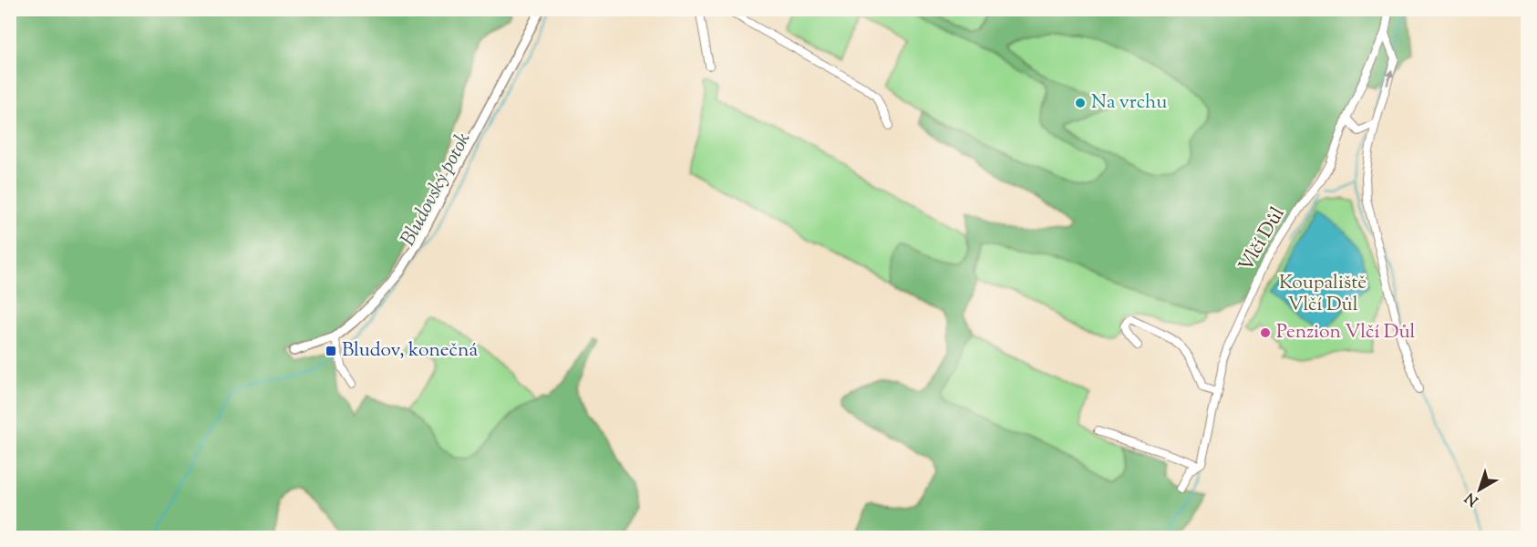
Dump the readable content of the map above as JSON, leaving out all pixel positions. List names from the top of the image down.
{
  "streets": {
    "street": ["Vlčí Důl"]
  },
  "water": ["Bludovský potok"],
  "parks": ["Koupaliště Vlčí Důl"],
  "places": {
    "other": ["Na vrchu", "Penzion Vlčí Důl"],
    "transit": ["Bludov, konečná"]
  },
  "north": "bottom left"
}
